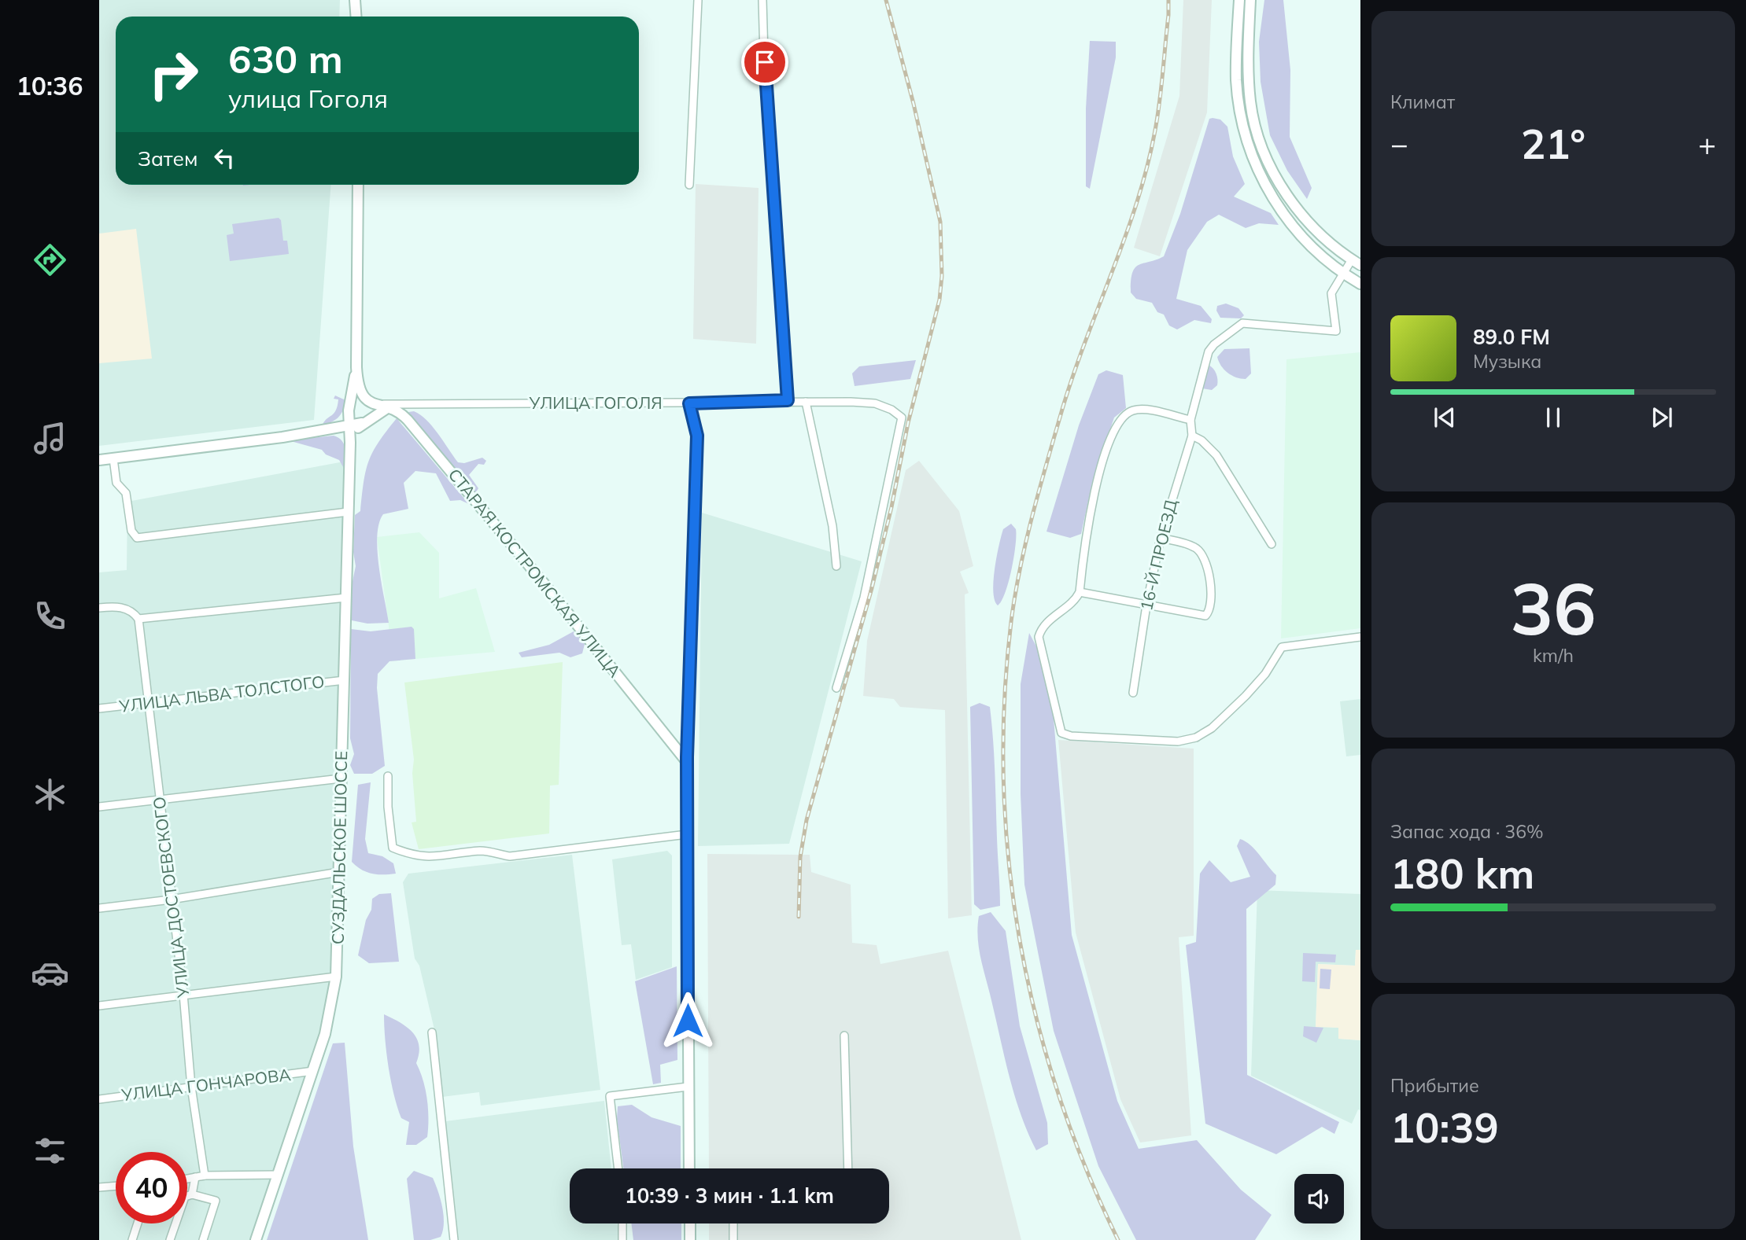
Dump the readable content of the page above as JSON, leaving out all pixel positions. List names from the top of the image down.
{
  "streets": {
    "main road": ["УЛИЦА ГОГОЛЯ", "СТАРАЯ КОСТРОМСКАЯ УЛИЦА", "СУЗДАЛЬСКОЕ ШОССЕ"],
    "street": [
      "16-Й ПРОЕЗД",
      "УЛИЦА ЛЬВА ТОЛСТОГО",
      "УЛИЦА ДОСТОЕВСКОГО",
      "УЛИЦА ГОНЧАРОВА"
    ]
  },
  "crossings": [
    ["УЛИЦА ГОГОЛЯ", "СТАРАЯ КОСТРОМСКАЯ УЛИЦА"],
    ["УЛИЦА ГОГОЛЯ", "СУЗДАЛЬСКОЕ ШОССЕ"],
    ["СТАРАЯ КОСТРОМСКАЯ УЛИЦА", "СУЗДАЛЬСКОЕ ШОССЕ"],
    ["УЛИЦА ЛЬВА ТОЛСТОГО", "СУЗДАЛЬСКОЕ ШОССЕ"],
    ["УЛИЦА ЛЬВА ТОЛСТОГО", "УЛИЦА ДОСТОЕВСКОГО"],
    ["СУЗДАЛЬСКОЕ ШОССЕ", "УЛИЦА ГОНЧАРОВА"],
    ["УЛИЦА ДОСТОЕВСКОГО", "УЛИЦА ГОНЧАРОВА"]
  ],
  "page": {
    "tabs": "10:36",
    "tile": [
      "Климат",
      ["36", "km/h"],
      ["Запас хода · 36%", "180 km"],
      ["Прибытие", "10:39"]
    ],
    "turn": ["630 m", "улица Гоголя"],
    "heat": ["−", "21°", "+"],
    "then": "Затем",
    "song": ["89.0 FM", "Музыка"],
    "limit": "40",
    "trip": "10:39 · 3 мин · 1.1 km"
  }
}
